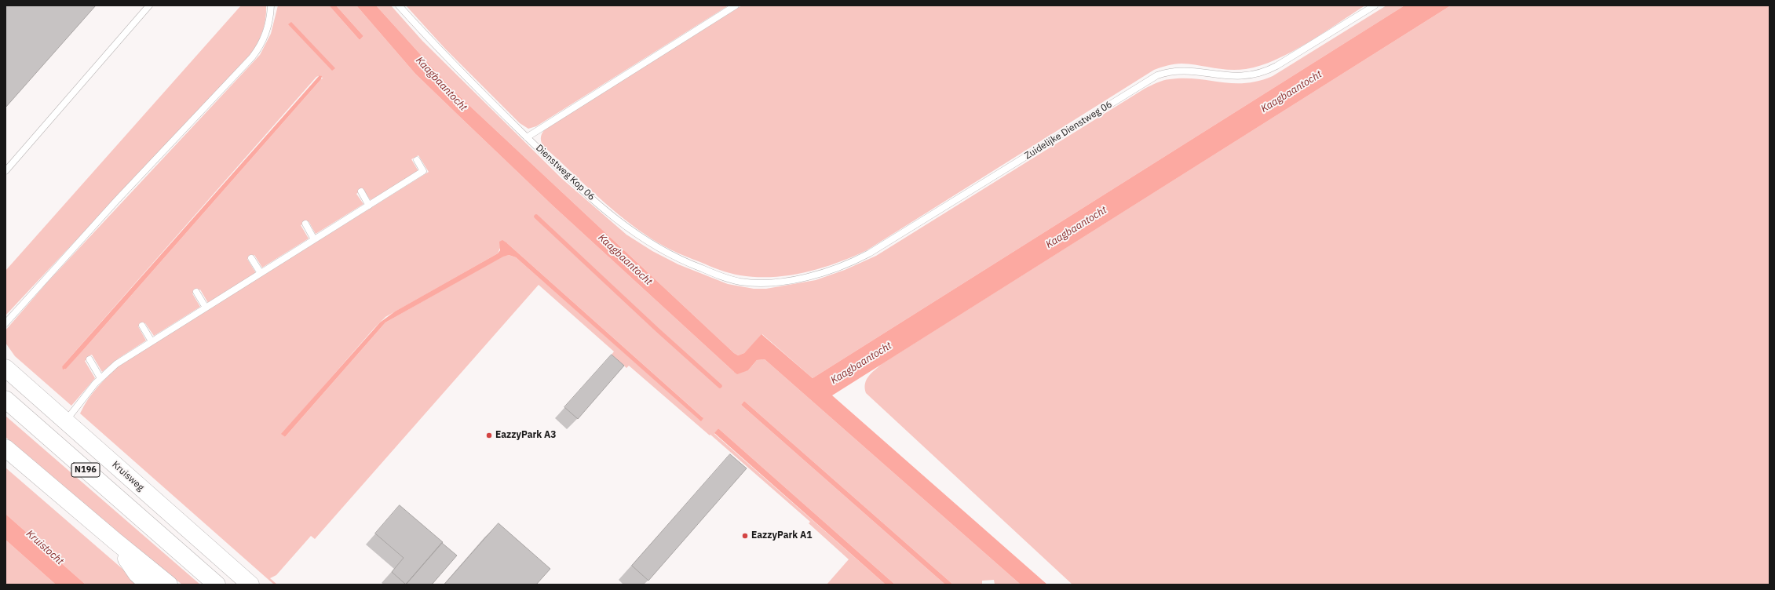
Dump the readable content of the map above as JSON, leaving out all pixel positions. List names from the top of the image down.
{
  "streets": {
    "main road": ["N196", "Kruisweg"],
    "lane": ["Zuidelijke Dienstweg 06", "Dienstweg Kop 06"]
  },
  "crossings": [
    ["Zuidelijke Dienstweg 06", "Dienstweg Kop 06"]
  ],
  "water": ["Kaagbaantocht", "Kruistocht"],
  "places": ["EazzyPark A3", "EazzyPark A1"]
}
